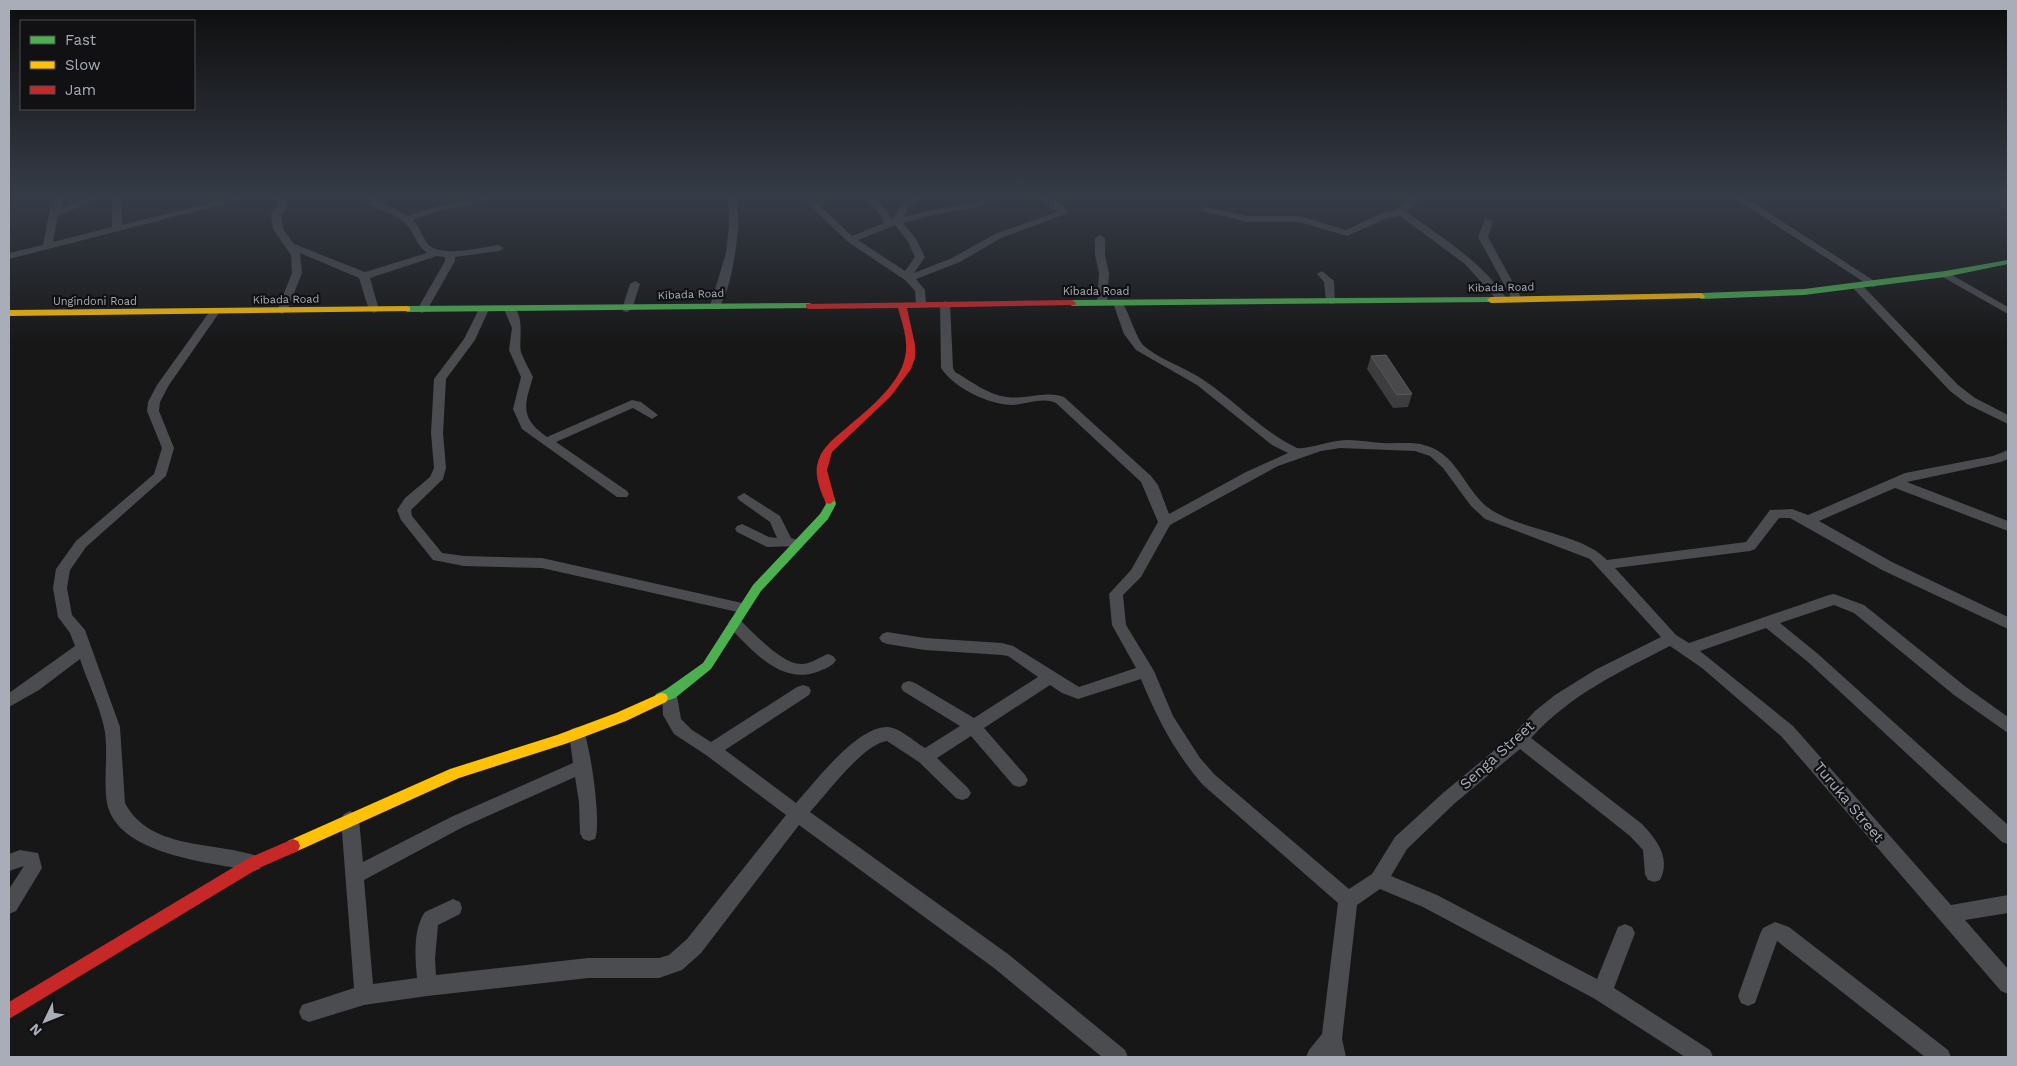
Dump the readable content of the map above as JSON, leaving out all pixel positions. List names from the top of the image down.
{
  "streets": {
    "main road": ["Kibada Road", "Ungindoni Road"],
    "street": ["Senga Street", "Turuka Street"]
  },
  "crossings": [
    ["Kibada Road", "Ungindoni Road"],
    ["Senga Street", "Turuka Street"]
  ],
  "legend": ["Fast", "Slow", "Jam"],
  "north": "bottom left"
}
